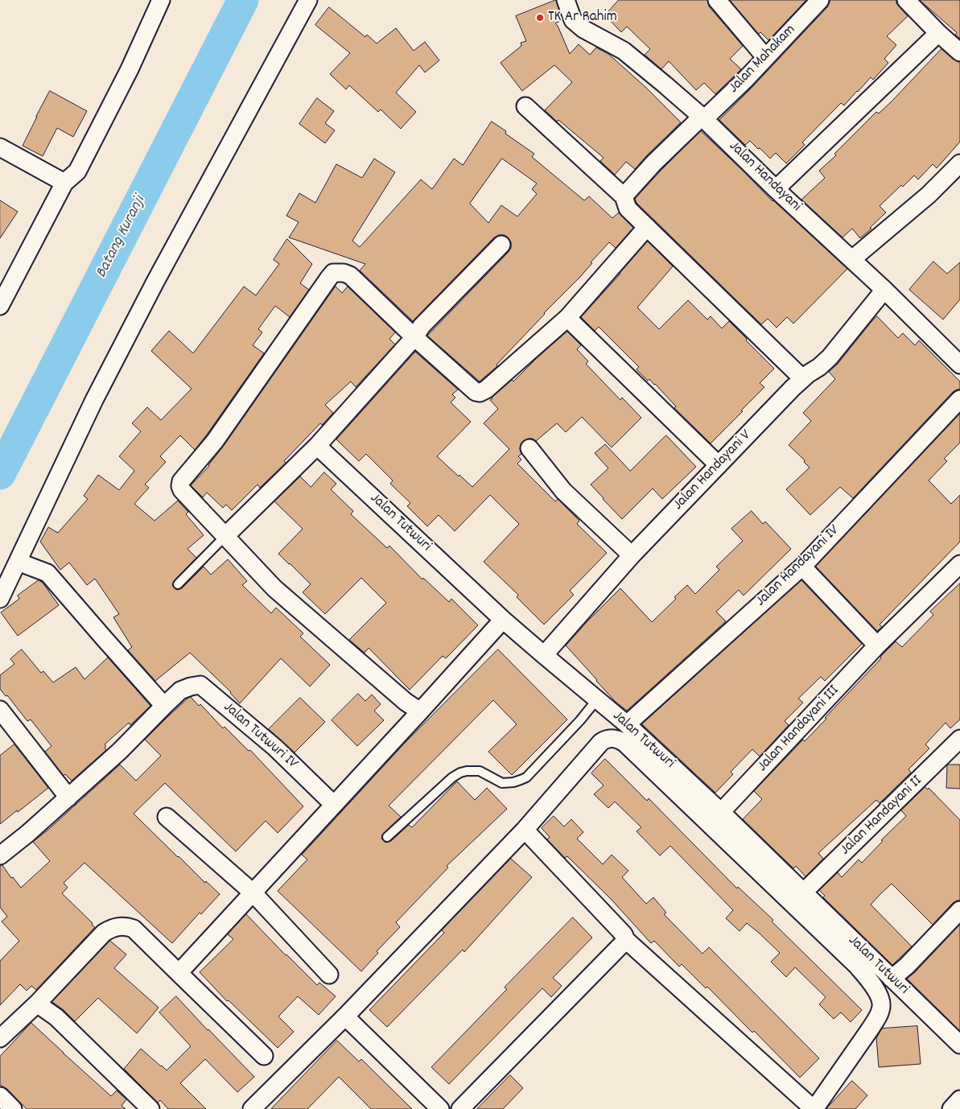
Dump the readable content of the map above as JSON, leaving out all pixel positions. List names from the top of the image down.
{
  "streets": {
    "street": [
      "Jalan Mahakam",
      "Jalan Handayani",
      "Jalan Handayani V",
      "Jalan Tutwuri",
      "Jalan Handayani IV",
      "Jalan Handayani III",
      "Jalan Tutwuri IV",
      "Jalan Handayani II"
    ]
  },
  "crossings": [
    ["Jalan Mahakam", "Jalan Handayani"],
    ["Jalan Handayani", "Jalan Handayani V"],
    ["Jalan Handayani V", "Jalan Tutwuri"],
    ["Jalan Tutwuri", "Jalan Handayani IV"],
    ["Jalan Tutwuri", "Jalan Handayani III"],
    ["Jalan Tutwuri", "Jalan Handayani II"]
  ],
  "water": ["Batang Kuranji"],
  "places": ["TK Ar Rahim"]
}
